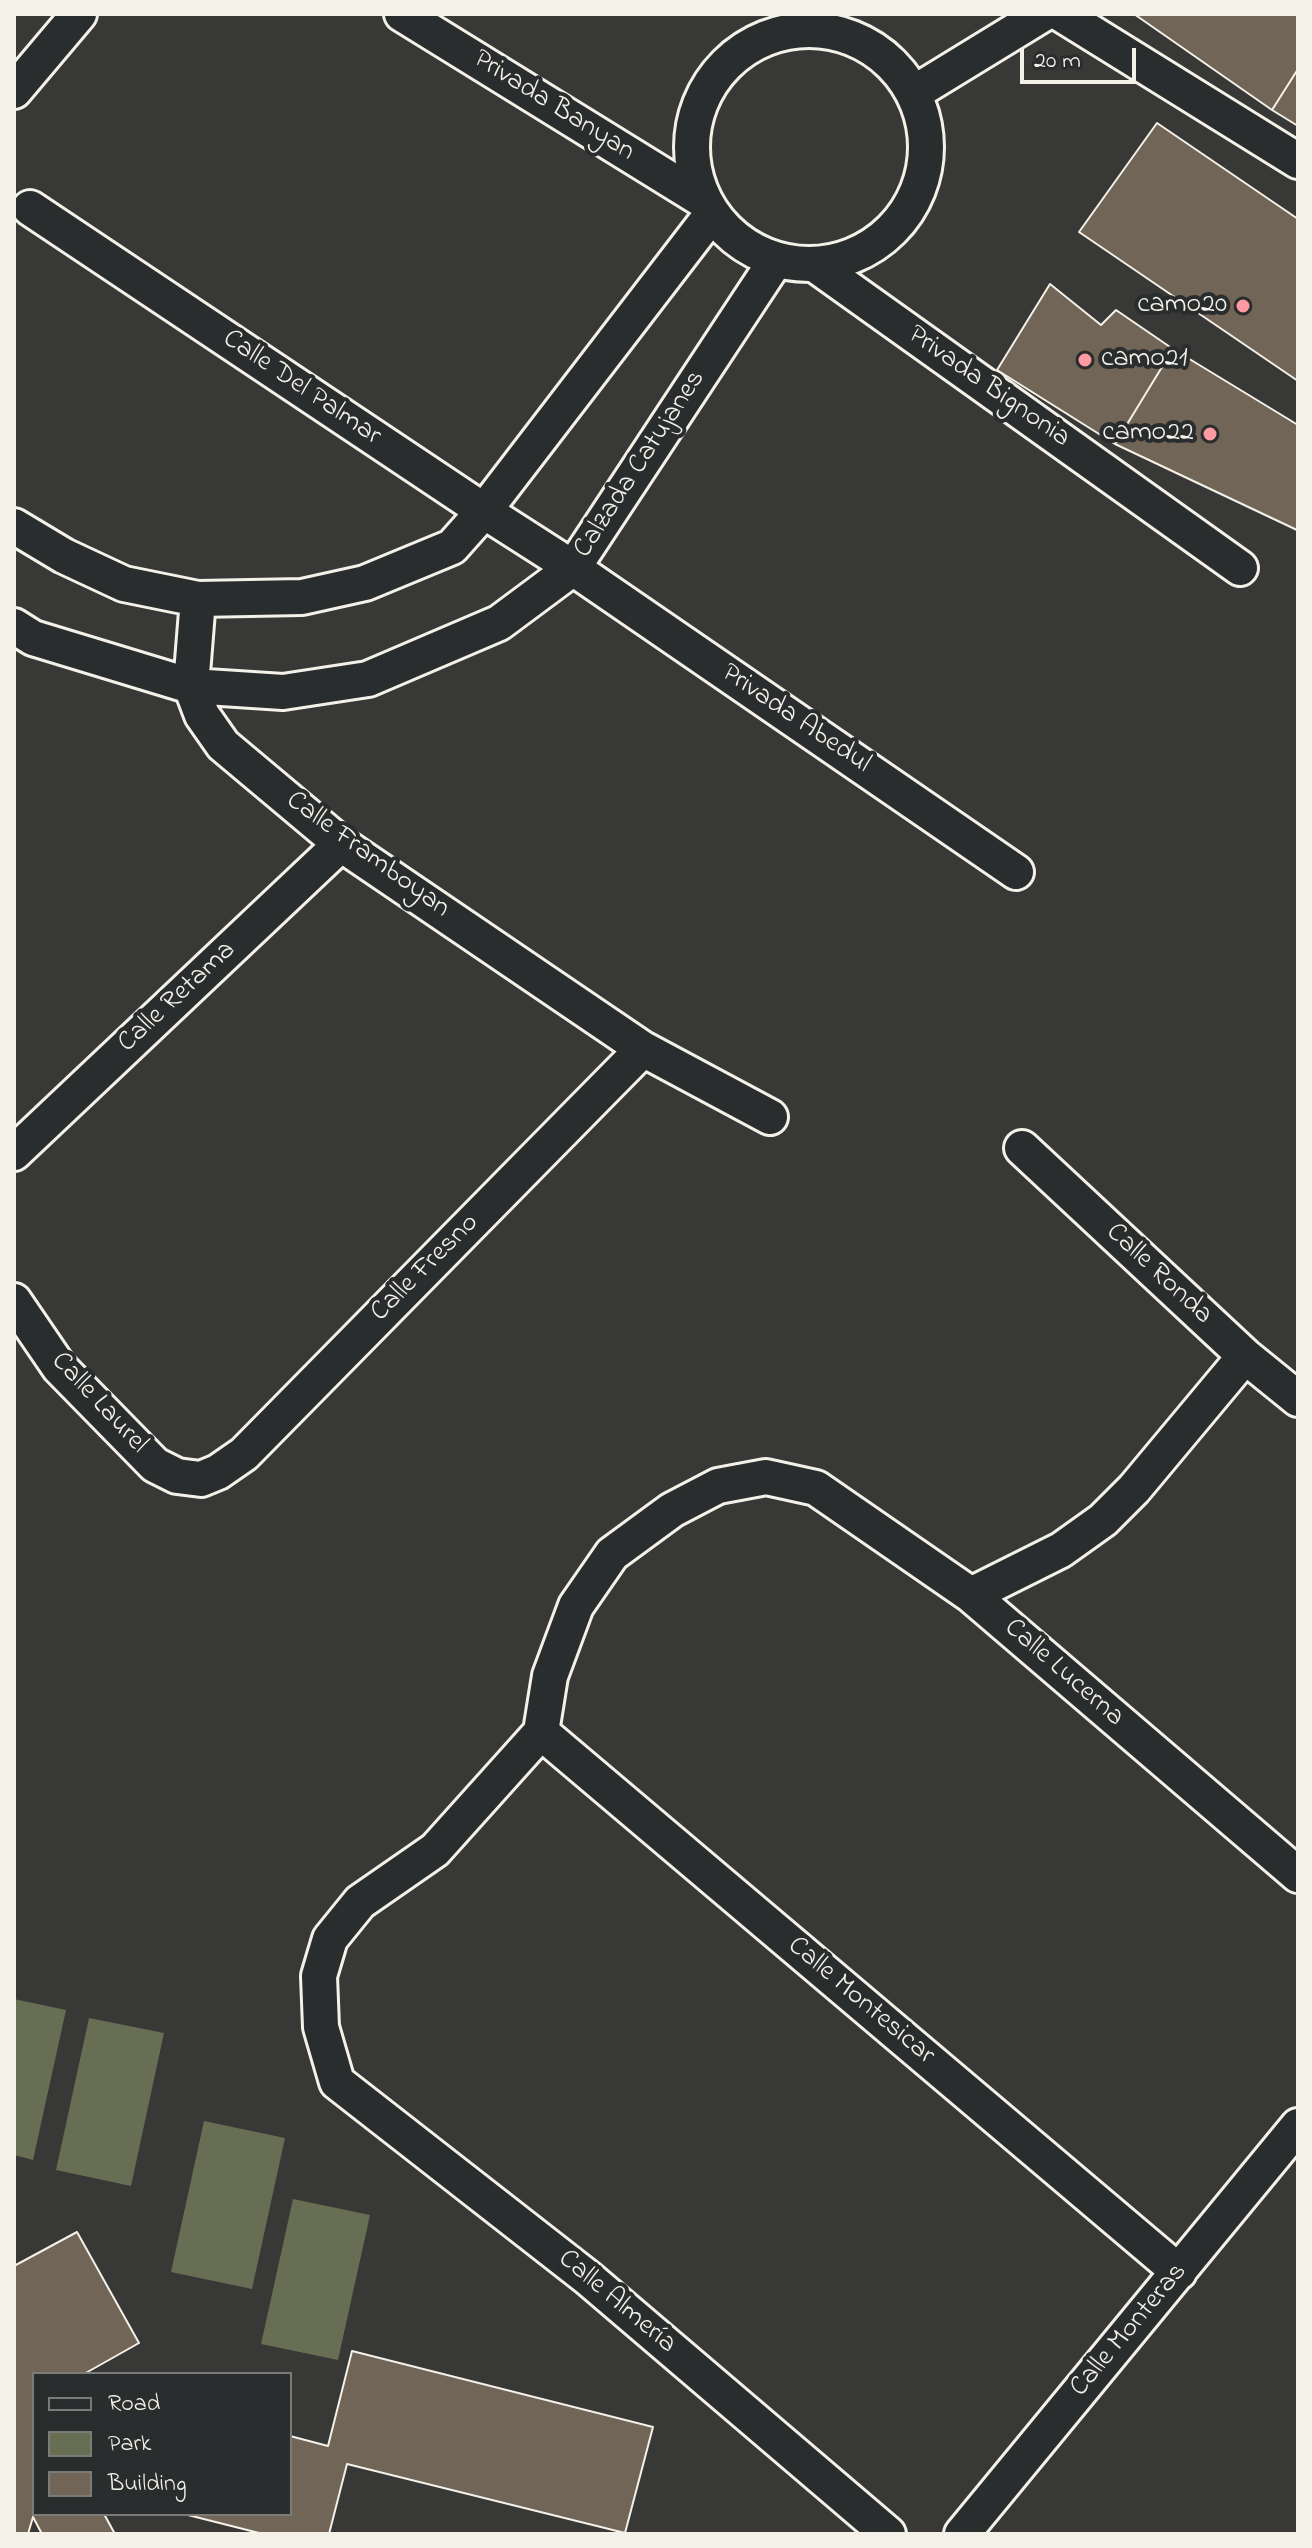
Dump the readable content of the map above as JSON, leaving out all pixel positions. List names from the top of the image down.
{
  "streets": {
    "street": [
      "Privada Banyan",
      "Privada Bignonia",
      "Calle Del Palmar",
      "Calzada Catujanes",
      "Privada Abedul",
      "Calle Framboyan",
      "Calle Retama",
      "Calle Fresno",
      "Calle Ronda",
      "Calle Laurel",
      "Calle Lucerna",
      "Calle Montesicar",
      "Calle Almería",
      "Calle Monteras"
    ]
  },
  "crossings": [
    ["Privada Banyan", "Privada Bignonia"],
    ["Privada Banyan", "Calzada Catujanes"],
    ["Privada Bignonia", "Calzada Catujanes"],
    ["Calle Del Palmar", "Calzada Catujanes"],
    ["Calle Del Palmar", "Privada Abedul"],
    ["Calzada Catujanes", "Privada Abedul"],
    ["Calzada Catujanes", "Calle Framboyan"],
    ["Calle Framboyan", "Calle Retama"],
    ["Calle Framboyan", "Calle Fresno"],
    ["Calle Fresno", "Calle Laurel"],
    ["Calle Lucerna", "Calle Montesicar"],
    ["Calle Lucerna", "Calle Almería"],
    ["Calle Montesicar", "Calle Almería"],
    ["Calle Montesicar", "Calle Monteras"]
  ],
  "places": ["camo20", "camo21", "camo22"],
  "legend": ["Road", "Park", "Building"],
  "scale_bar": "20 m"
}
